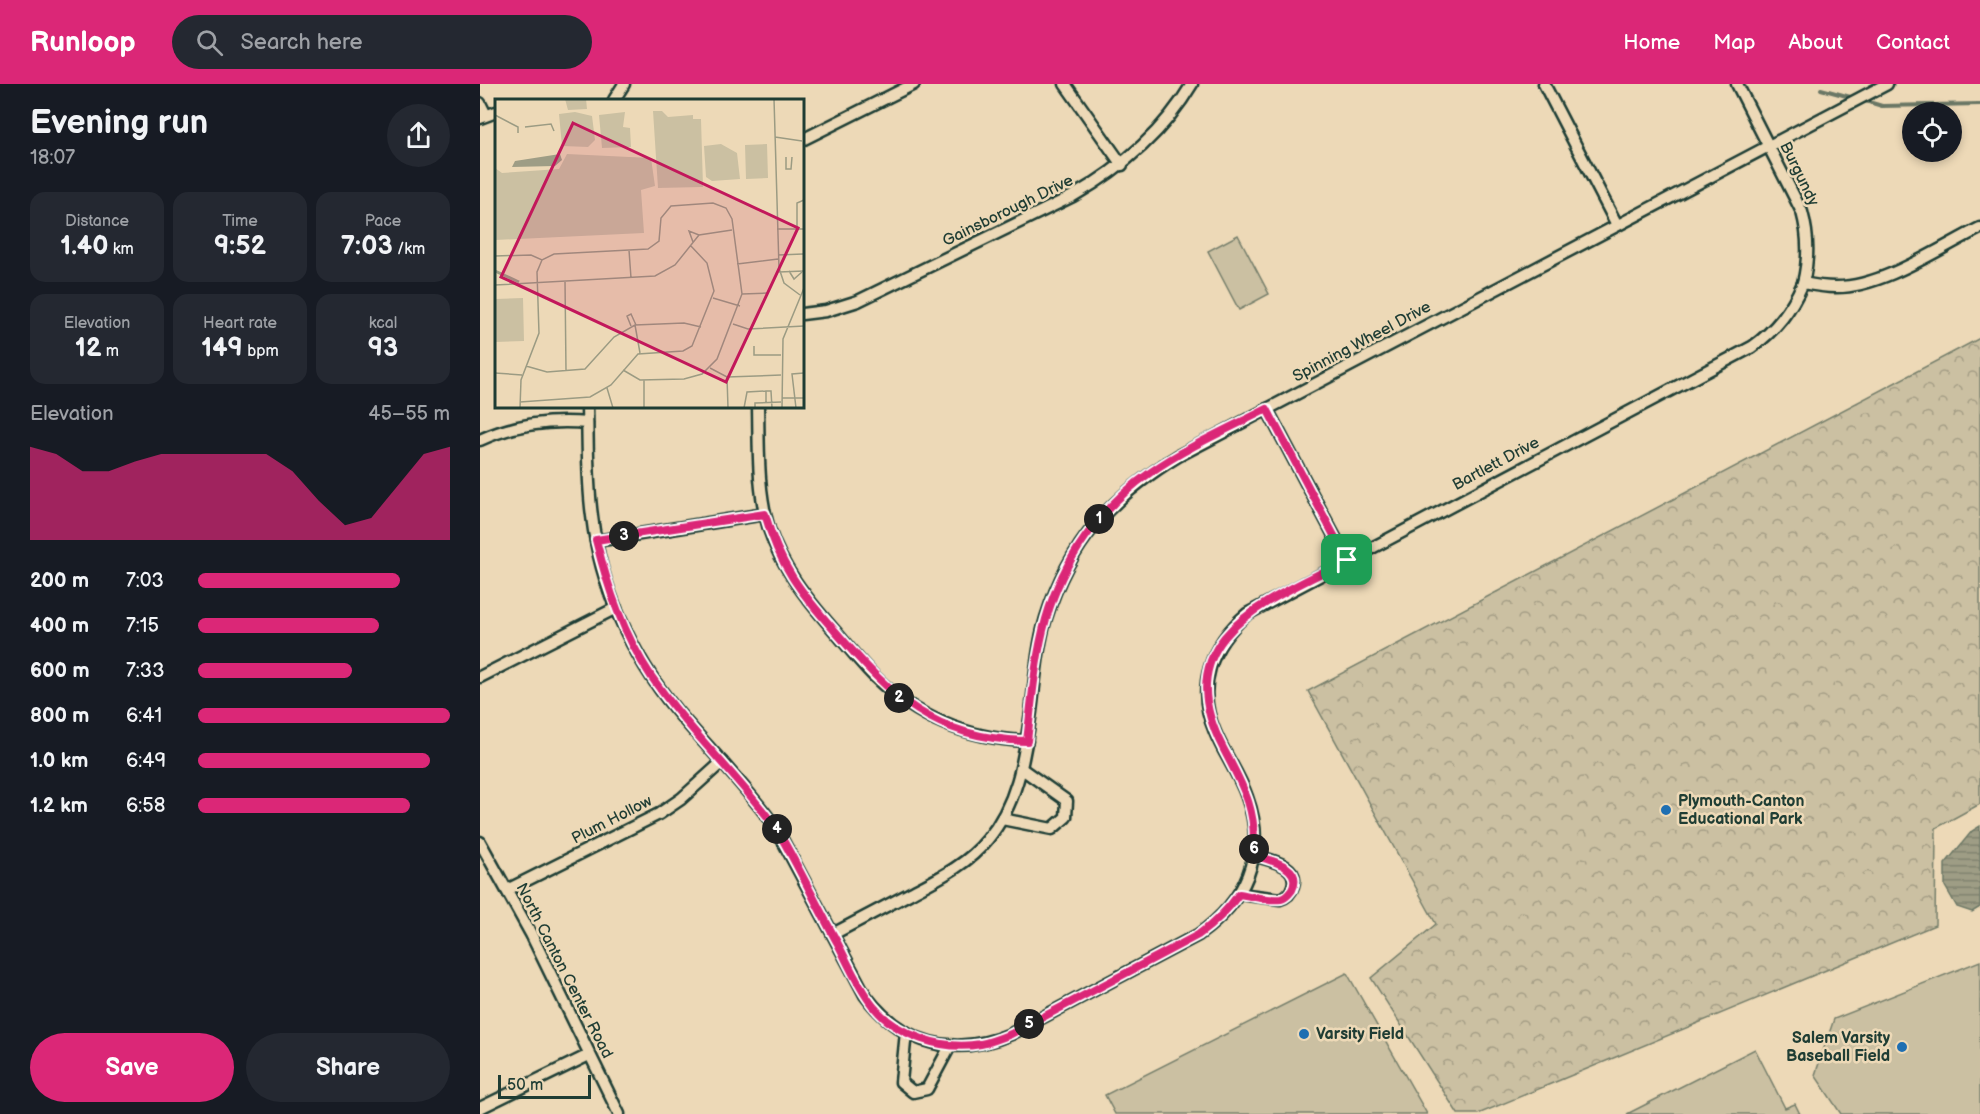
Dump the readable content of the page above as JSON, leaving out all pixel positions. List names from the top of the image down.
{
  "streets": {
    "street": [
      "Burgundy",
      "Gainsborough Drive",
      "Spinning Wheel Drive",
      "Bartlett Drive",
      "Plum Hollow",
      "North Canton Center Road"
    ]
  },
  "crossings": [
    ["Burgundy", "Spinning Wheel Drive"],
    ["Burgundy", "Bartlett Drive"],
    ["Spinning Wheel Drive", "Bartlett Drive"],
    ["Bartlett Drive", "Plum Hollow"],
    ["Plum Hollow", "North Canton Center Road"]
  ],
  "places": ["Plymouth-Canton Educational Park", "Varsity Field", "Salem Varsity Baseball Field"],
  "scale_bar": "50 m",
  "page": {
    "header": "Runloop",
    "search": "Search here",
    "nav": [
      "Home",
      "Map",
      "About",
      "Contact"
    ],
    "heading": ["Evening run", "18:07"],
    "stats": [
      ["Distance", "1.40 km"],
      ["Time", "9:52"],
      ["Pace", "7:03 /km"],
      ["Elevation", "12 m"],
      ["Heart rate", "149 bpm"],
      ["kcal", "93"]
    ],
    "chart": ["Elevation", "45–55 m"],
    "pins": [
      "1",
      "3",
      "2",
      "4",
      "6",
      "5"
    ],
    "list": [
      {
        "name": "200 m",
        "note": "7:03"
      },
      {
        "name": "400 m",
        "note": "7:15"
      },
      {
        "name": "600 m",
        "note": "7:33"
      },
      {
        "name": "800 m",
        "note": "6:41"
      },
      {
        "name": "1.0 km",
        "note": "6:49"
      },
      {
        "name": "1.2 km",
        "note": "6:58"
      }
    ],
    "buttons": ["Save", "Share"],
    "scale": "50 m"
  }
}
